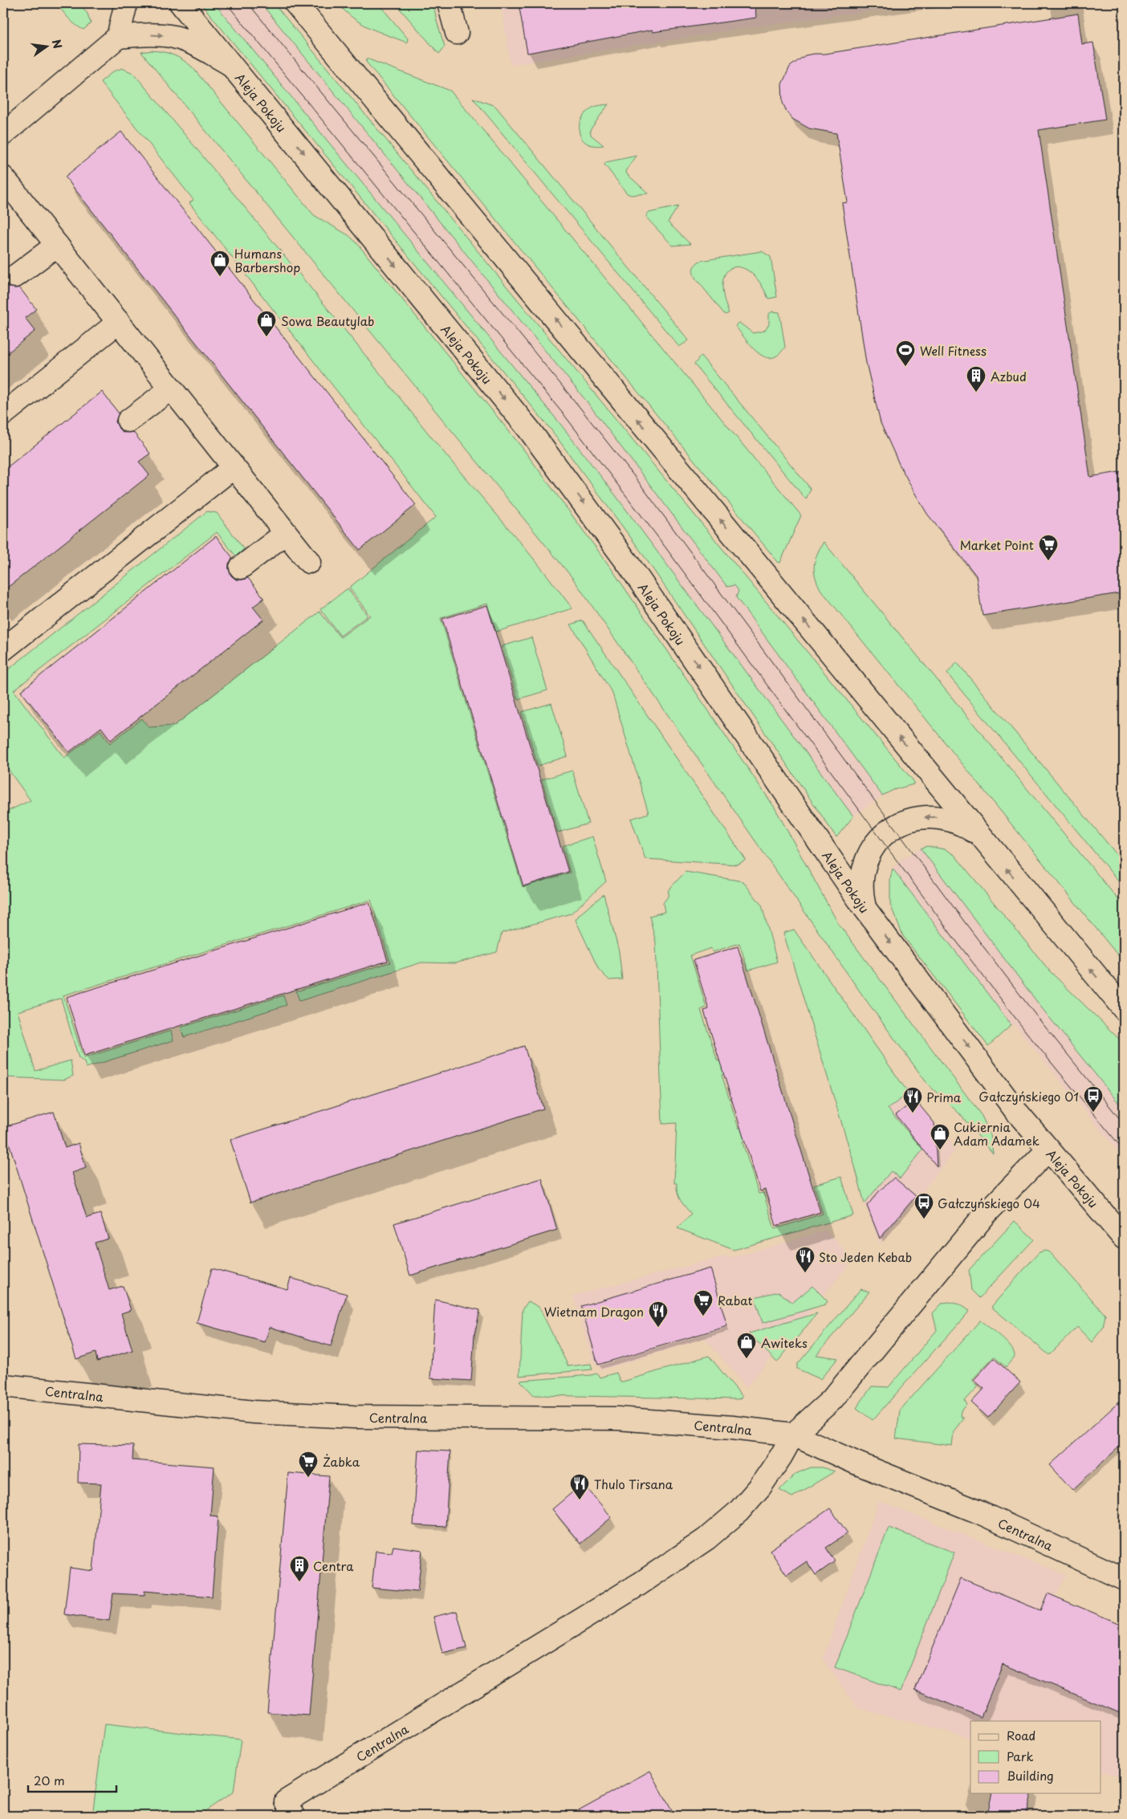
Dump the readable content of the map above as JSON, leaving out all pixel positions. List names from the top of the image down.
{
  "streets": {
    "street": ["Aleja Pokoju", "Centralna"]
  },
  "crossings": [
    ["Aleja Pokoju", "Centralna"]
  ],
  "places": {
    "shop": [
      "Humans Barbershop",
      "Sowa Beautylab",
      "Cukiernia Adam Adamek",
      "Awiteks"
    ],
    "sports": ["Well Fitness"],
    "building": ["Azbud", "Centra"],
    "supermarket": ["Market Point", "Rabat", "Żabka"],
    "bus stop": ["Gałczyńskiego 01", "Gałczyńskiego 04"],
    "restaurant": [
      "Prima",
      "Sto Jeden Kebab",
      "Wietnam Dragon",
      "Thulo Tirsana"
    ]
  },
  "legend": ["Road", "Park", "Building"],
  "scale_bar": "20 m",
  "north": "right"
}
